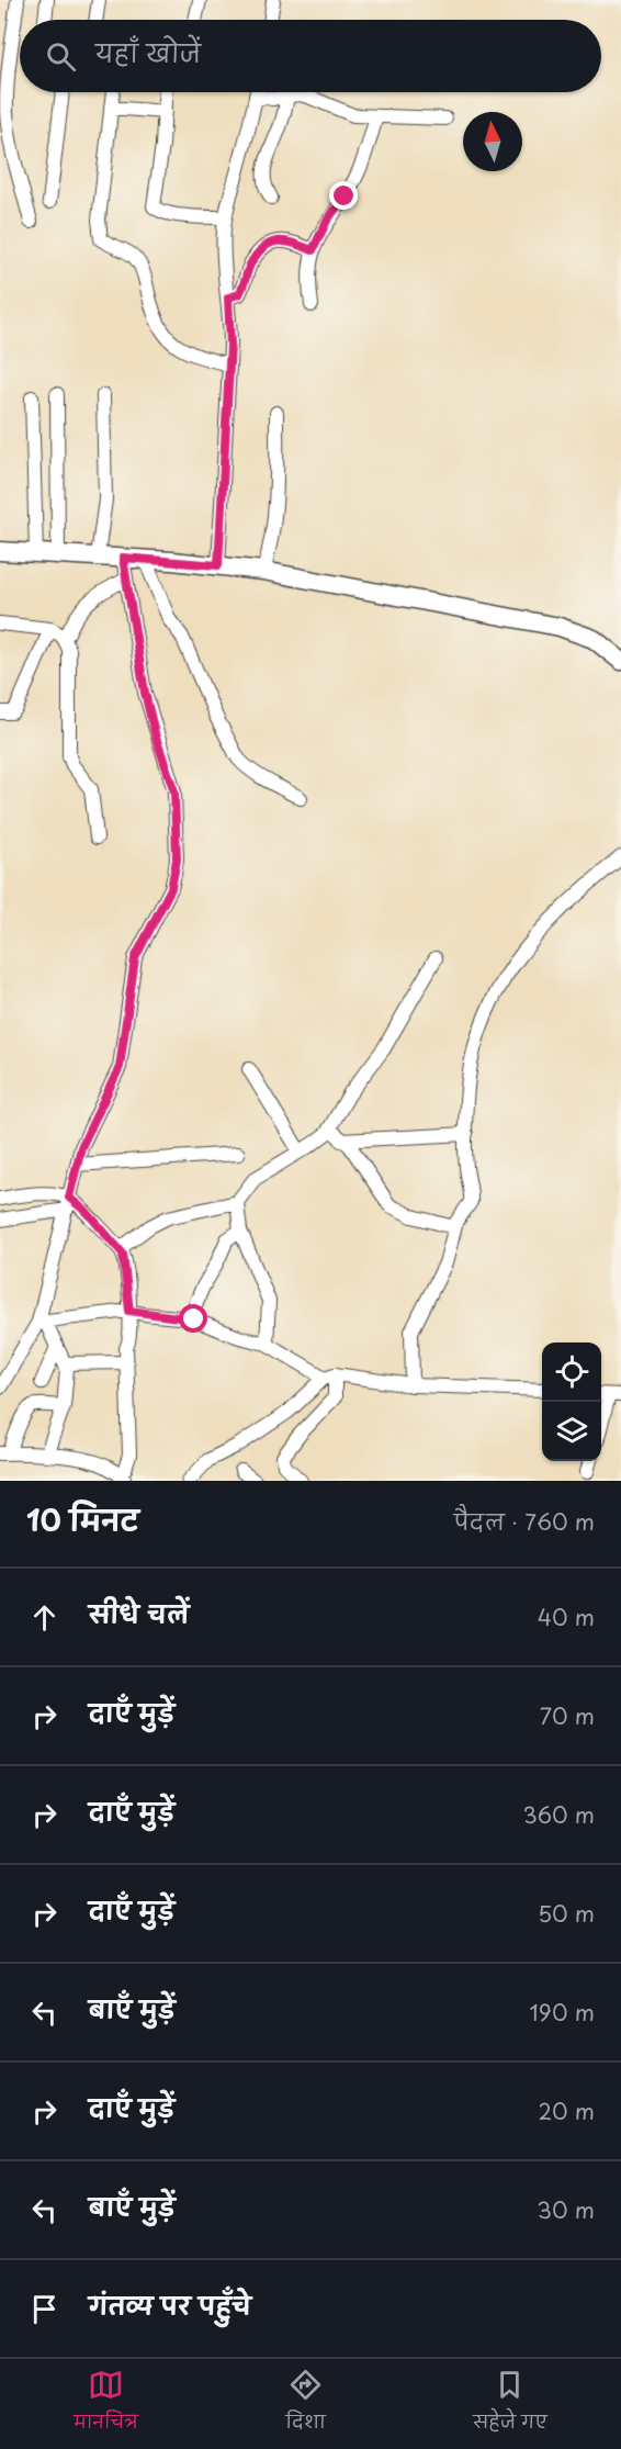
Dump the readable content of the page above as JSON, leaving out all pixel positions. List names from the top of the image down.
{
  "north": "top",
  "page": {
    "search": "यहाँ खोजें",
    "heading": ["10 मिनट", "पैदल · 760 m"],
    "list": [
      ["सीधे चलें", "40 m"],
      ["दाएँ मुड़ें", "70 m"],
      ["दाएँ मुड़ें", "360 m"],
      ["दाएँ मुड़ें", "50 m"],
      ["बाएँ मुड़ें", "190 m"],
      ["दाएँ मुड़ें", "20 m"],
      ["बाएँ मुड़ें", "30 m"],
      "गंतव्य पर पहुँचे"
    ],
    "nav": ["मानचित्र", "दिशा", "सहेजे गए"]
  }
}
